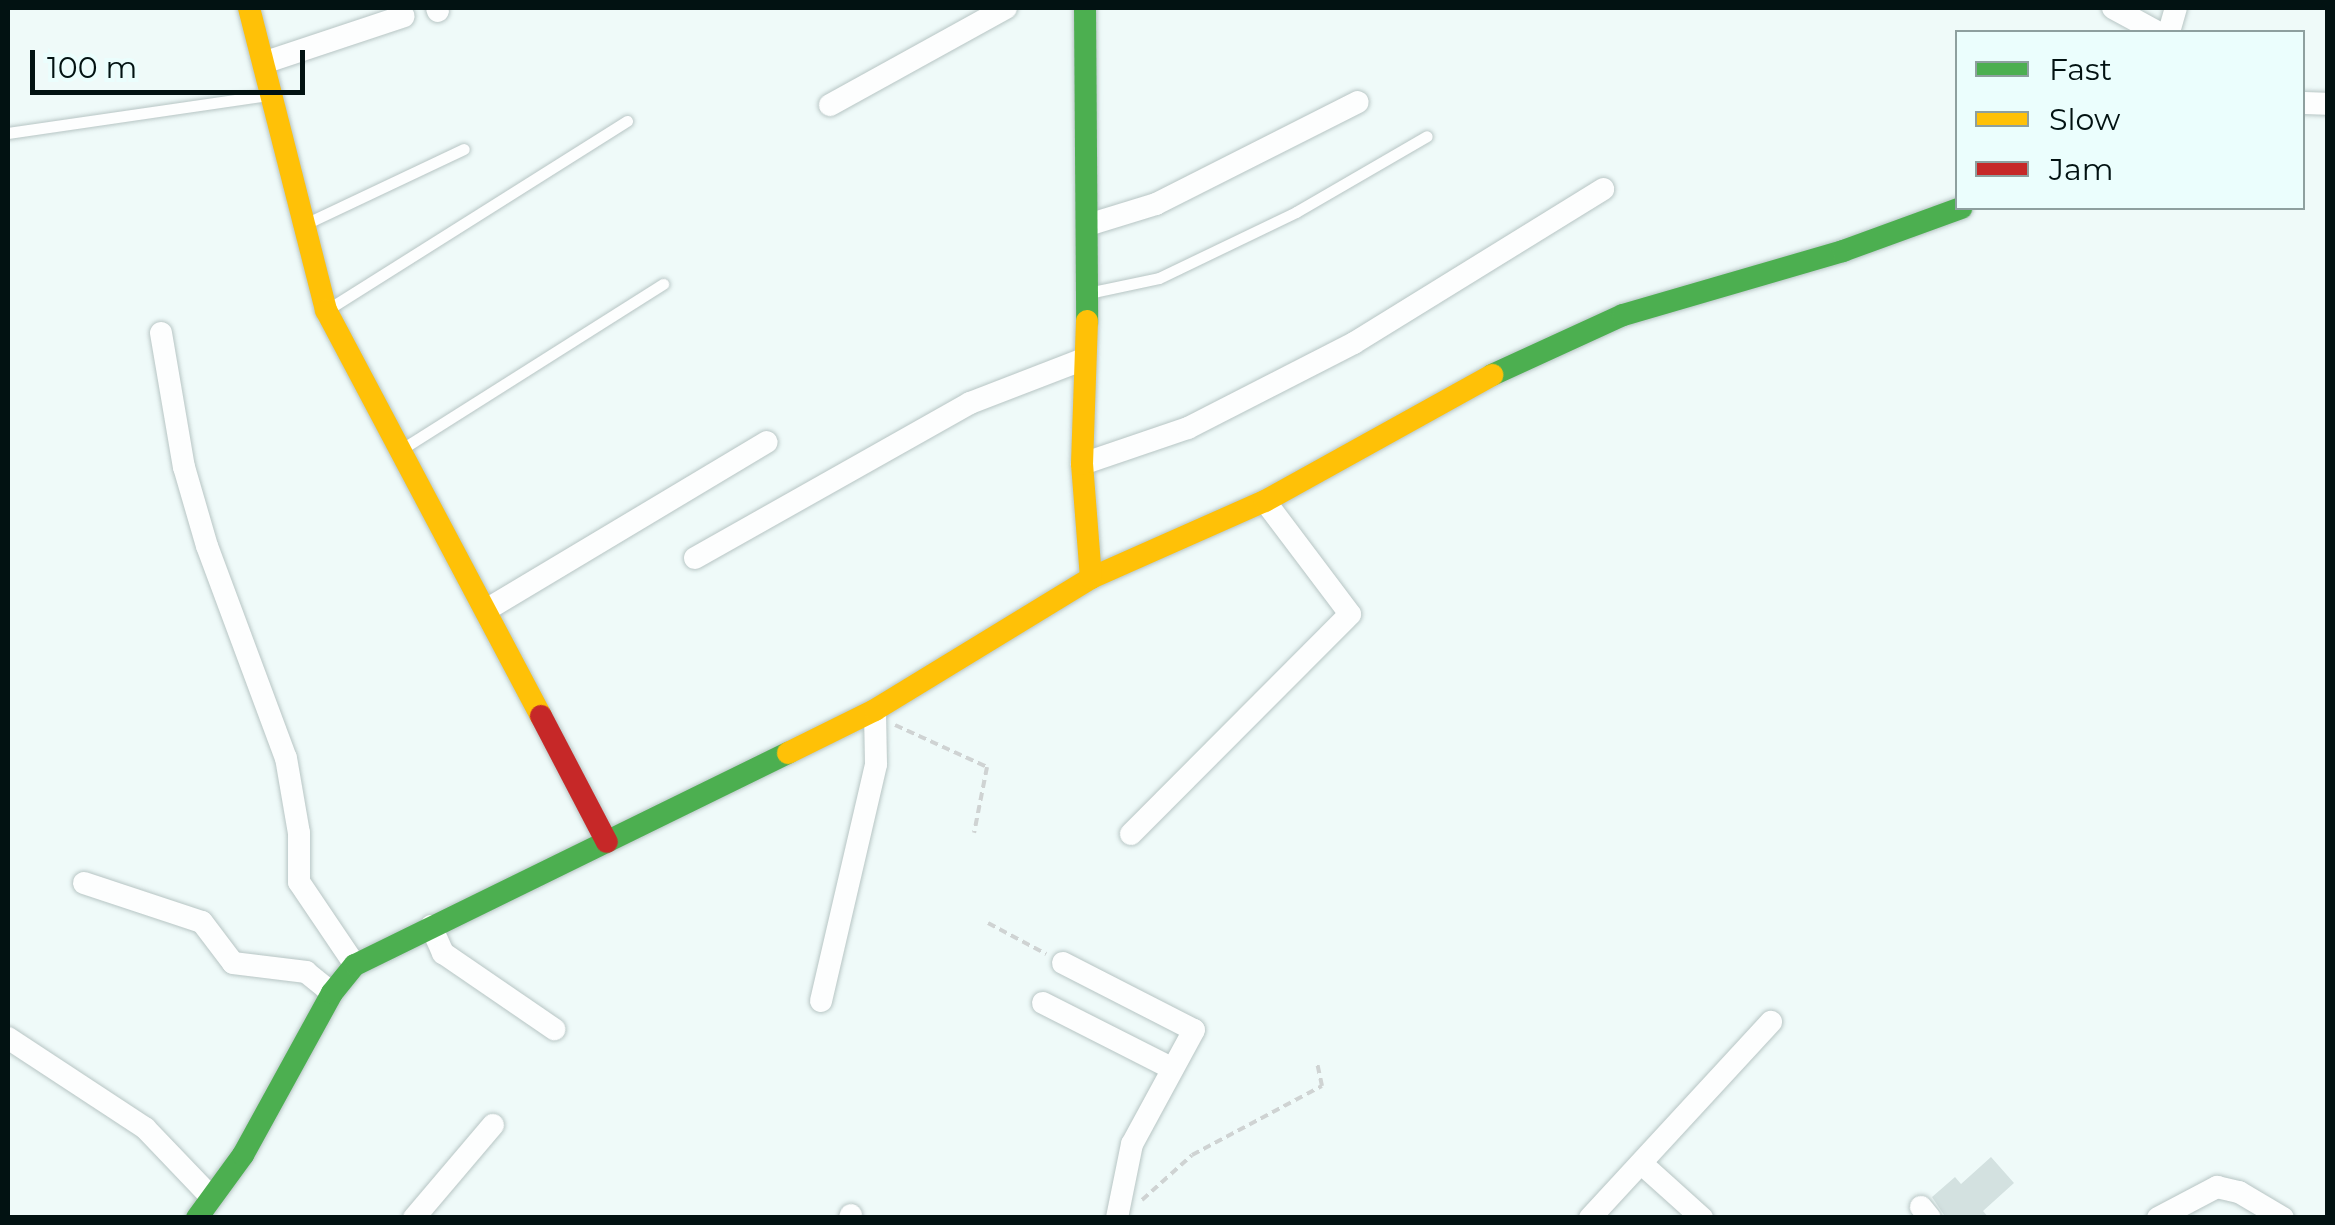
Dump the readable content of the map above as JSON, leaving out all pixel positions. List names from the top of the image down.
{
  "legend": ["Fast", "Slow", "Jam"],
  "scale_bar": "100 m"
}
